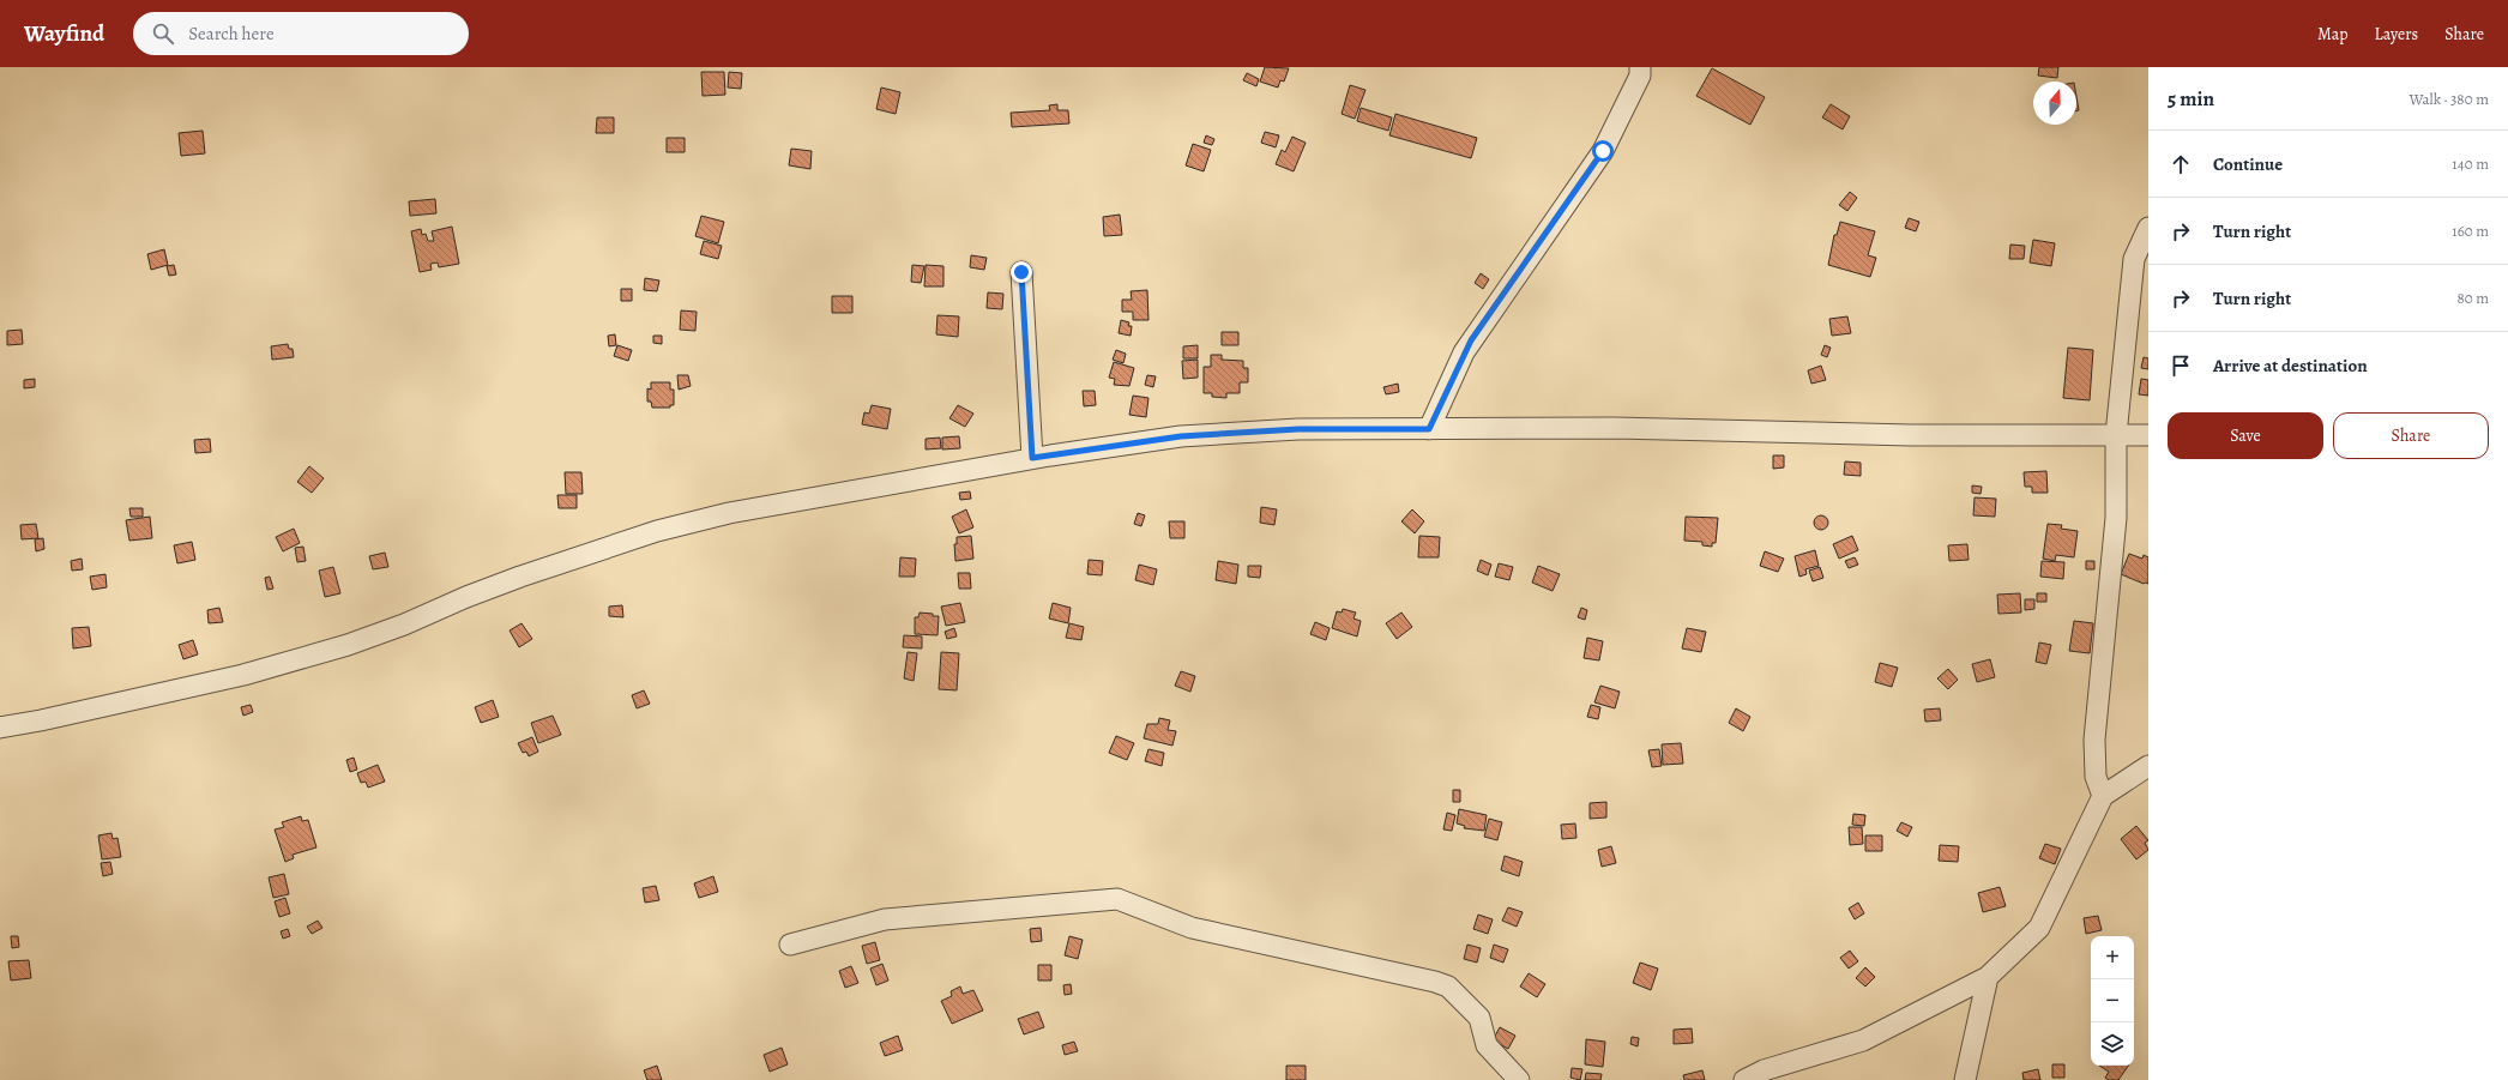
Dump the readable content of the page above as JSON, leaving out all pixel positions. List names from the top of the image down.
{
  "north": "top",
  "page": {
    "header": "Wayfind",
    "search": "Search here",
    "nav": ["Map", "Layers", "Share"],
    "heading": ["5 min", "Walk · 380 m"],
    "list": [
      ["Continue", "140 m"],
      ["Turn right", "160 m"],
      ["Turn right", "80 m"],
      "Arrive at destination"
    ],
    "buttons": ["Save", "Share"],
    "map_buttons": ["+", "−"]
  }
}
